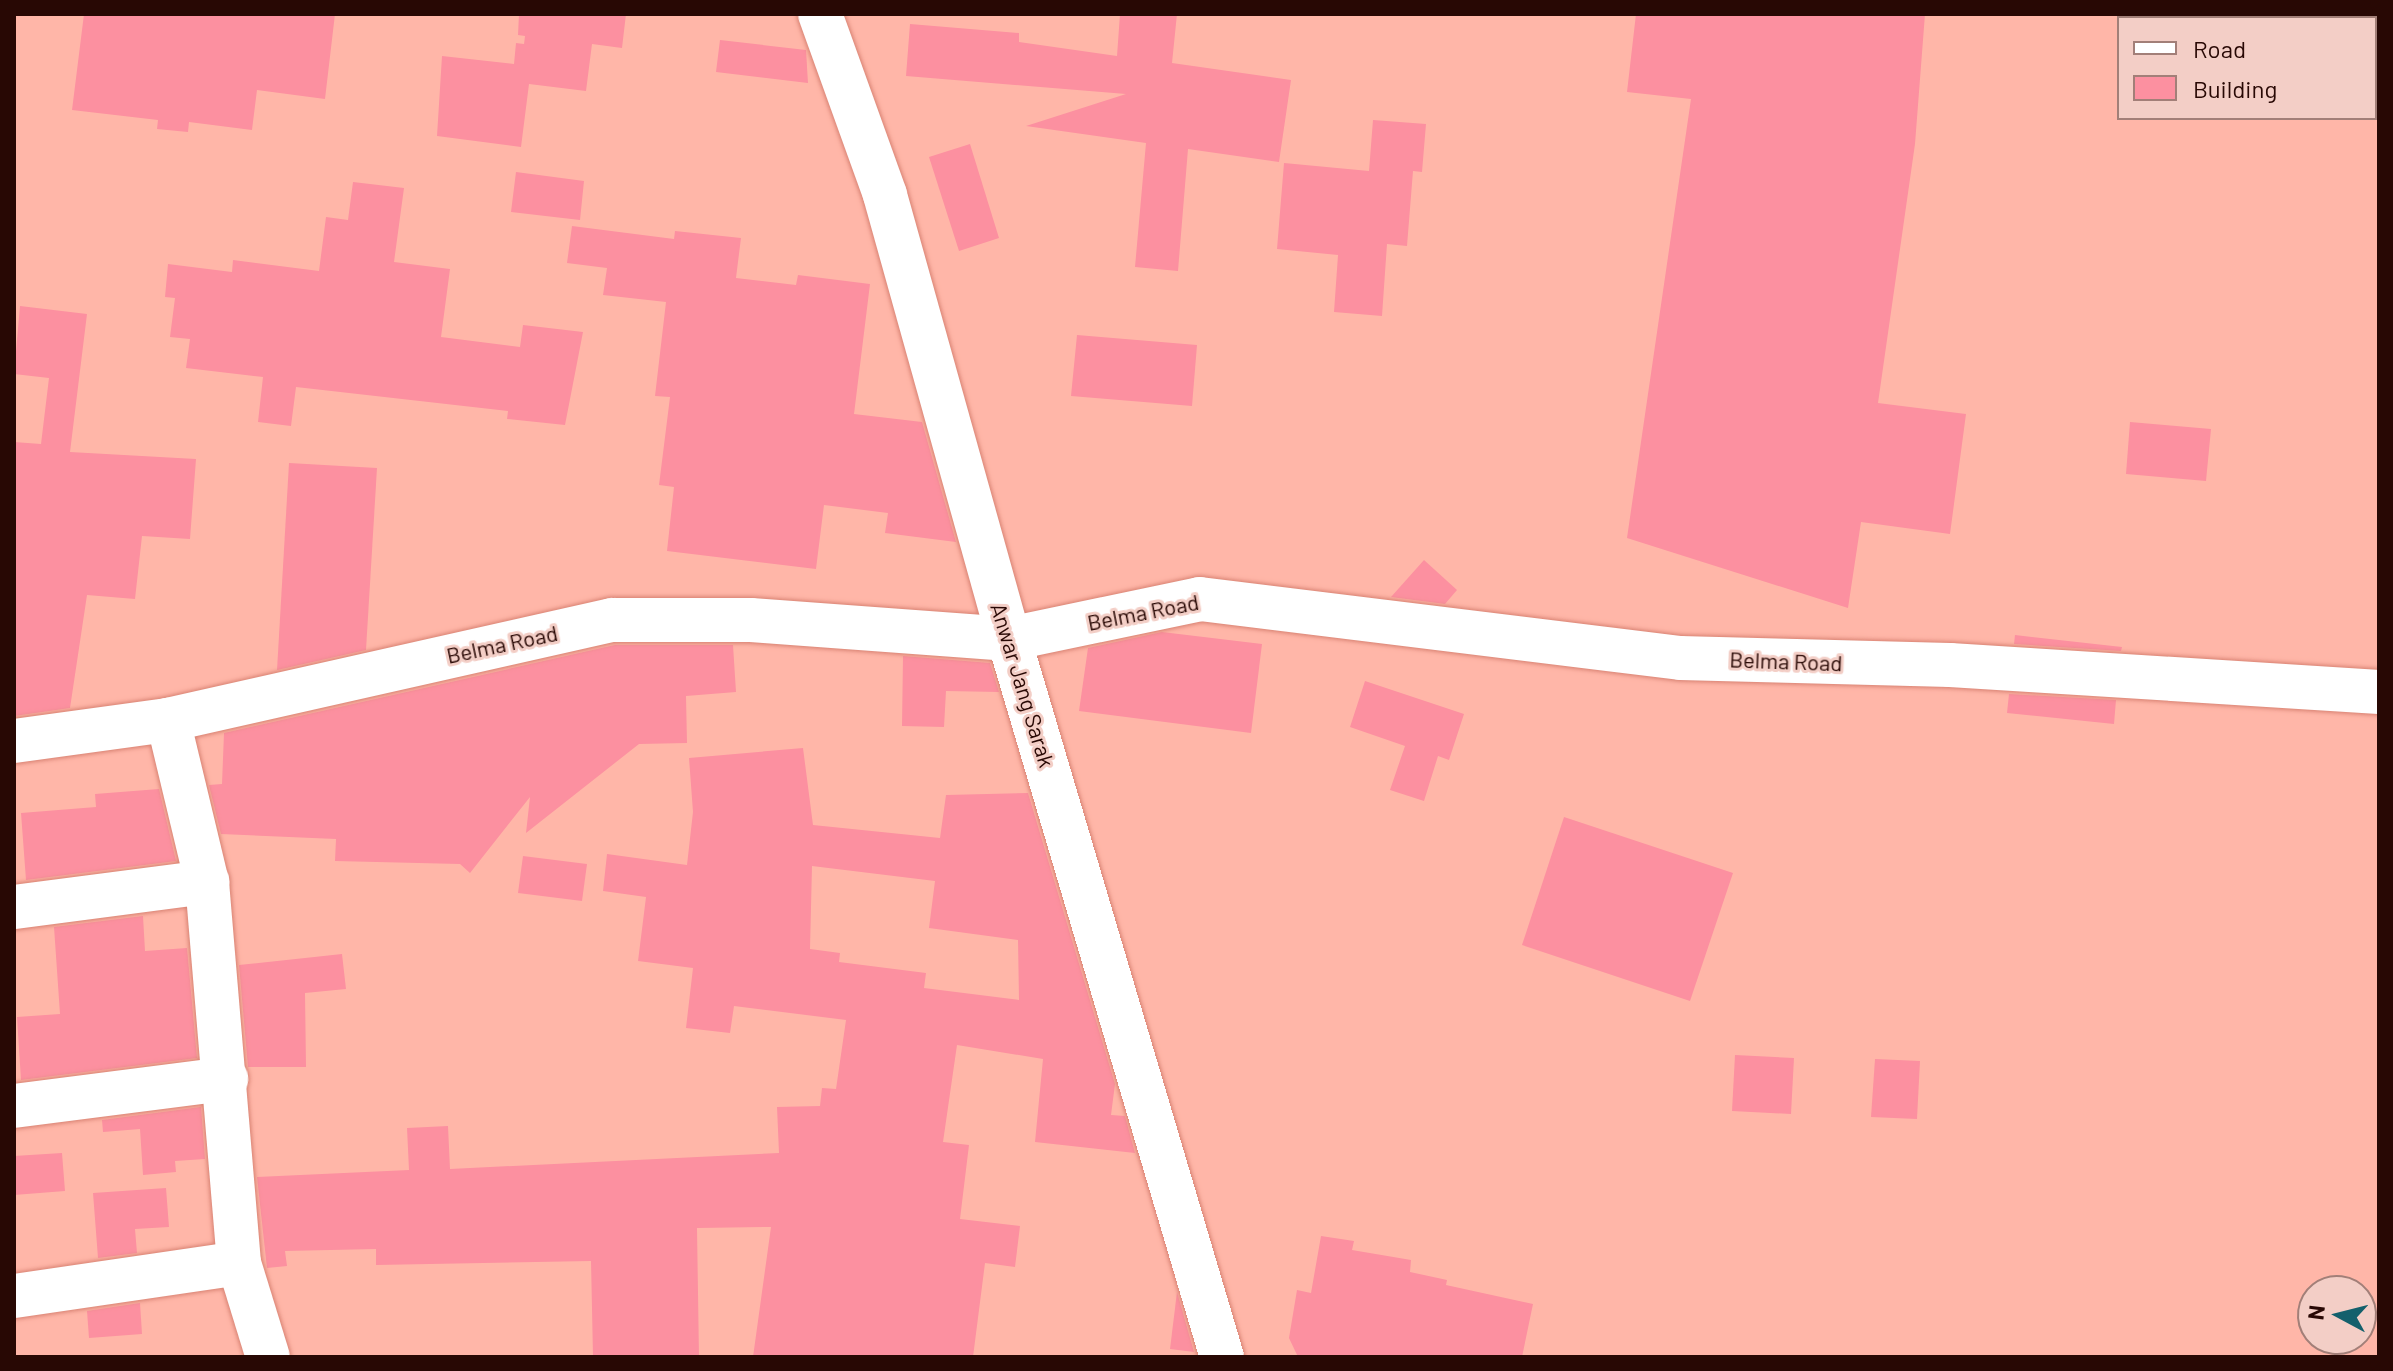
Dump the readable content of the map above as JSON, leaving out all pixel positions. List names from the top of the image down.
{
  "streets": {
    "street": ["Belma Road", "Anwar Jang Sarak"]
  },
  "crossings": [
    ["Belma Road", "Anwar Jang Sarak"]
  ],
  "legend": ["Road", "Building"],
  "north": "left"
}
